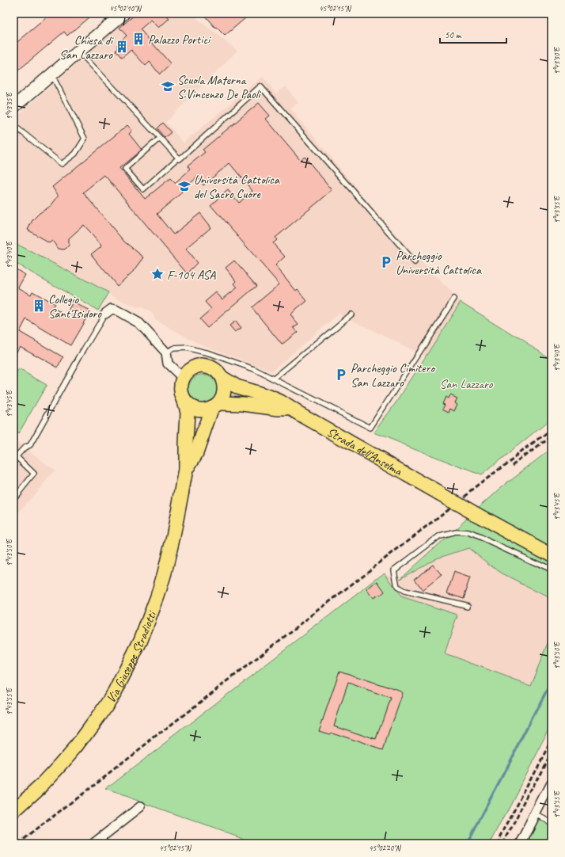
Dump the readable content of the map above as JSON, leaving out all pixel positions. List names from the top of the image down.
{
  "streets": {
    "main road": ["Strada dell'Anselma", "Via Giuseppe Stradiotti"]
  },
  "crossings": [
    ["Strada dell'Anselma", "Via Giuseppe Stradiotti"]
  ],
  "parks": ["San Lazzaro"],
  "places": {
    "building": ["Palazzo Portici", "Chiesa di San Lazzaro", "Collegio Sant'Isidoro"],
    "school or university": ["Scuola Materna S.Vincenzo De Paoli", "Università Cattolica del Sacro Cuore"],
    "parking": ["Parcheggio Università Cattolica", "Parcheggio Cimitero San Lazzaro"],
    "place": ["F-104 ASA"]
  },
  "scale_bar": "50 m",
  "coordinates": [
    "45°02'10\"N",
    "45°02'15\"N",
    "9°43'30\"E",
    "9°43'35\"E",
    "9°43'40\"E",
    "9°43'45\"E",
    "9°43'50\"E",
    "9°43'55\"E",
    "45°02'20\"N"
  ]
}
